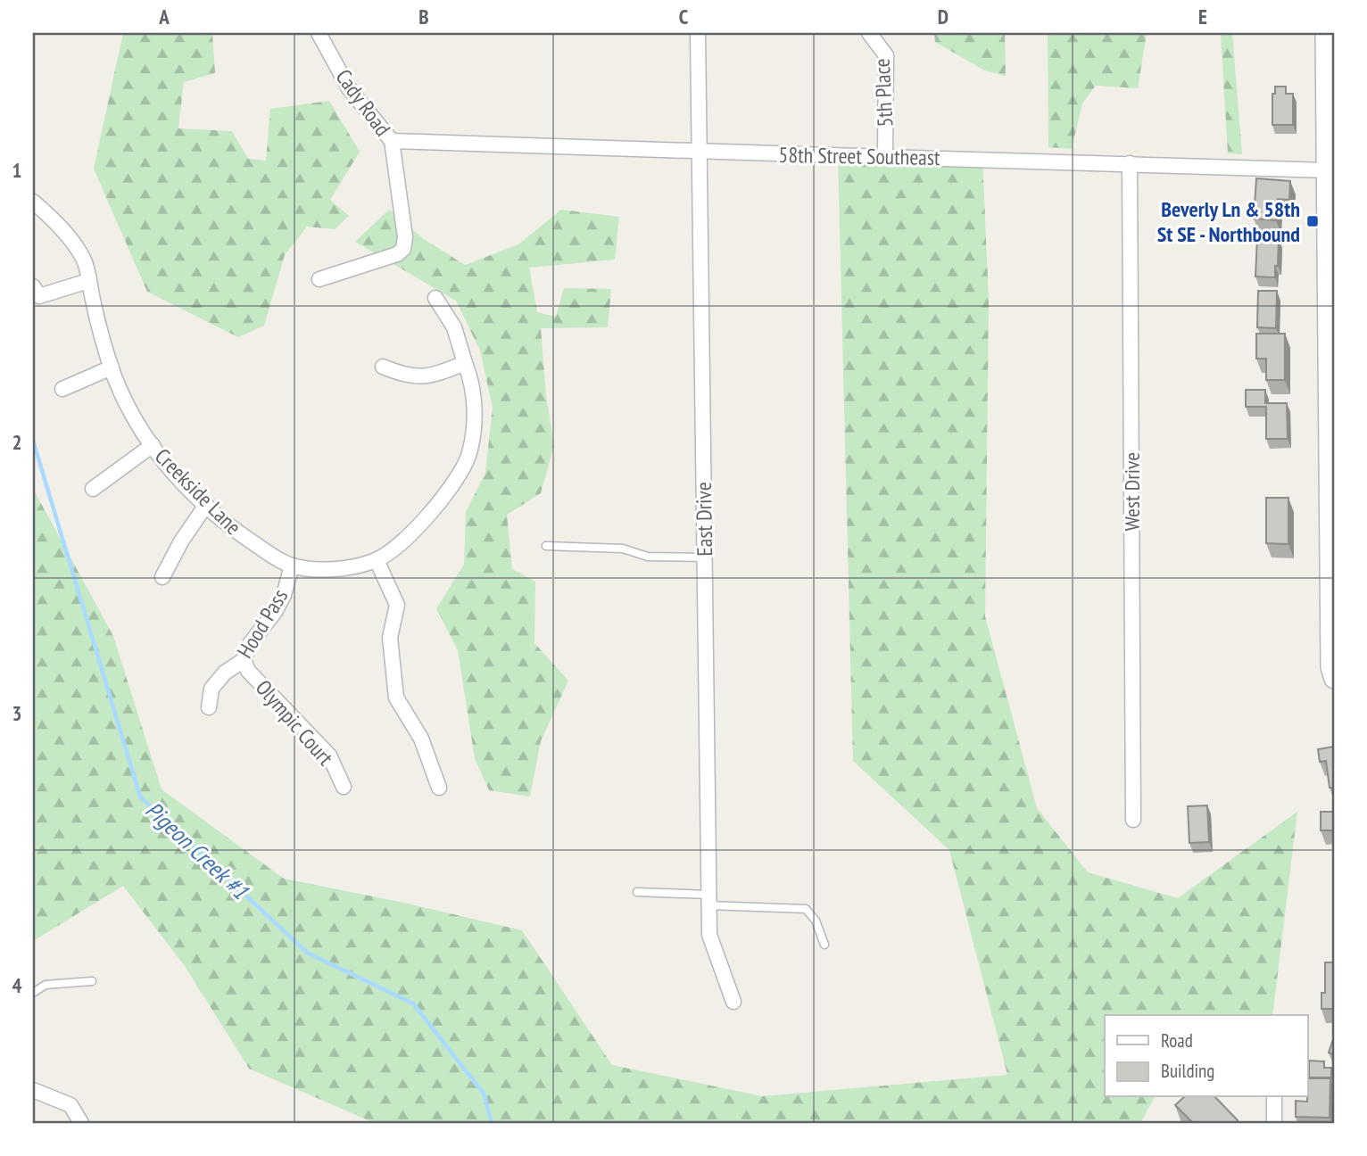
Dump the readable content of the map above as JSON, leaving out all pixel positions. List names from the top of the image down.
{
  "streets": {
    "street": [
      "5th Place",
      "Cady Road",
      "58th Street Southeast",
      "Creekside Lane",
      "West Drive",
      "East Drive",
      "Hood Pass",
      "Olympic Court"
    ]
  },
  "crossings": [
    ["5th Place", "58th Street Southeast"],
    ["Cady Road", "58th Street Southeast"],
    ["58th Street Southeast", "West Drive"],
    ["58th Street Southeast", "East Drive"],
    ["Creekside Lane", "Hood Pass"],
    ["Hood Pass", "Olympic Court"]
  ],
  "water": ["Pigeon Creek #1"],
  "places": {
    "transit": ["Beverly Ln & 58th St SE - Northbound"]
  },
  "legend": ["Road", "Building"],
  "grid": {
    "columns": [
      "A",
      "B",
      "C",
      "D",
      "E"
    ],
    "rows": [
      "1",
      "2",
      "3",
      "4"
    ]
  }
}
